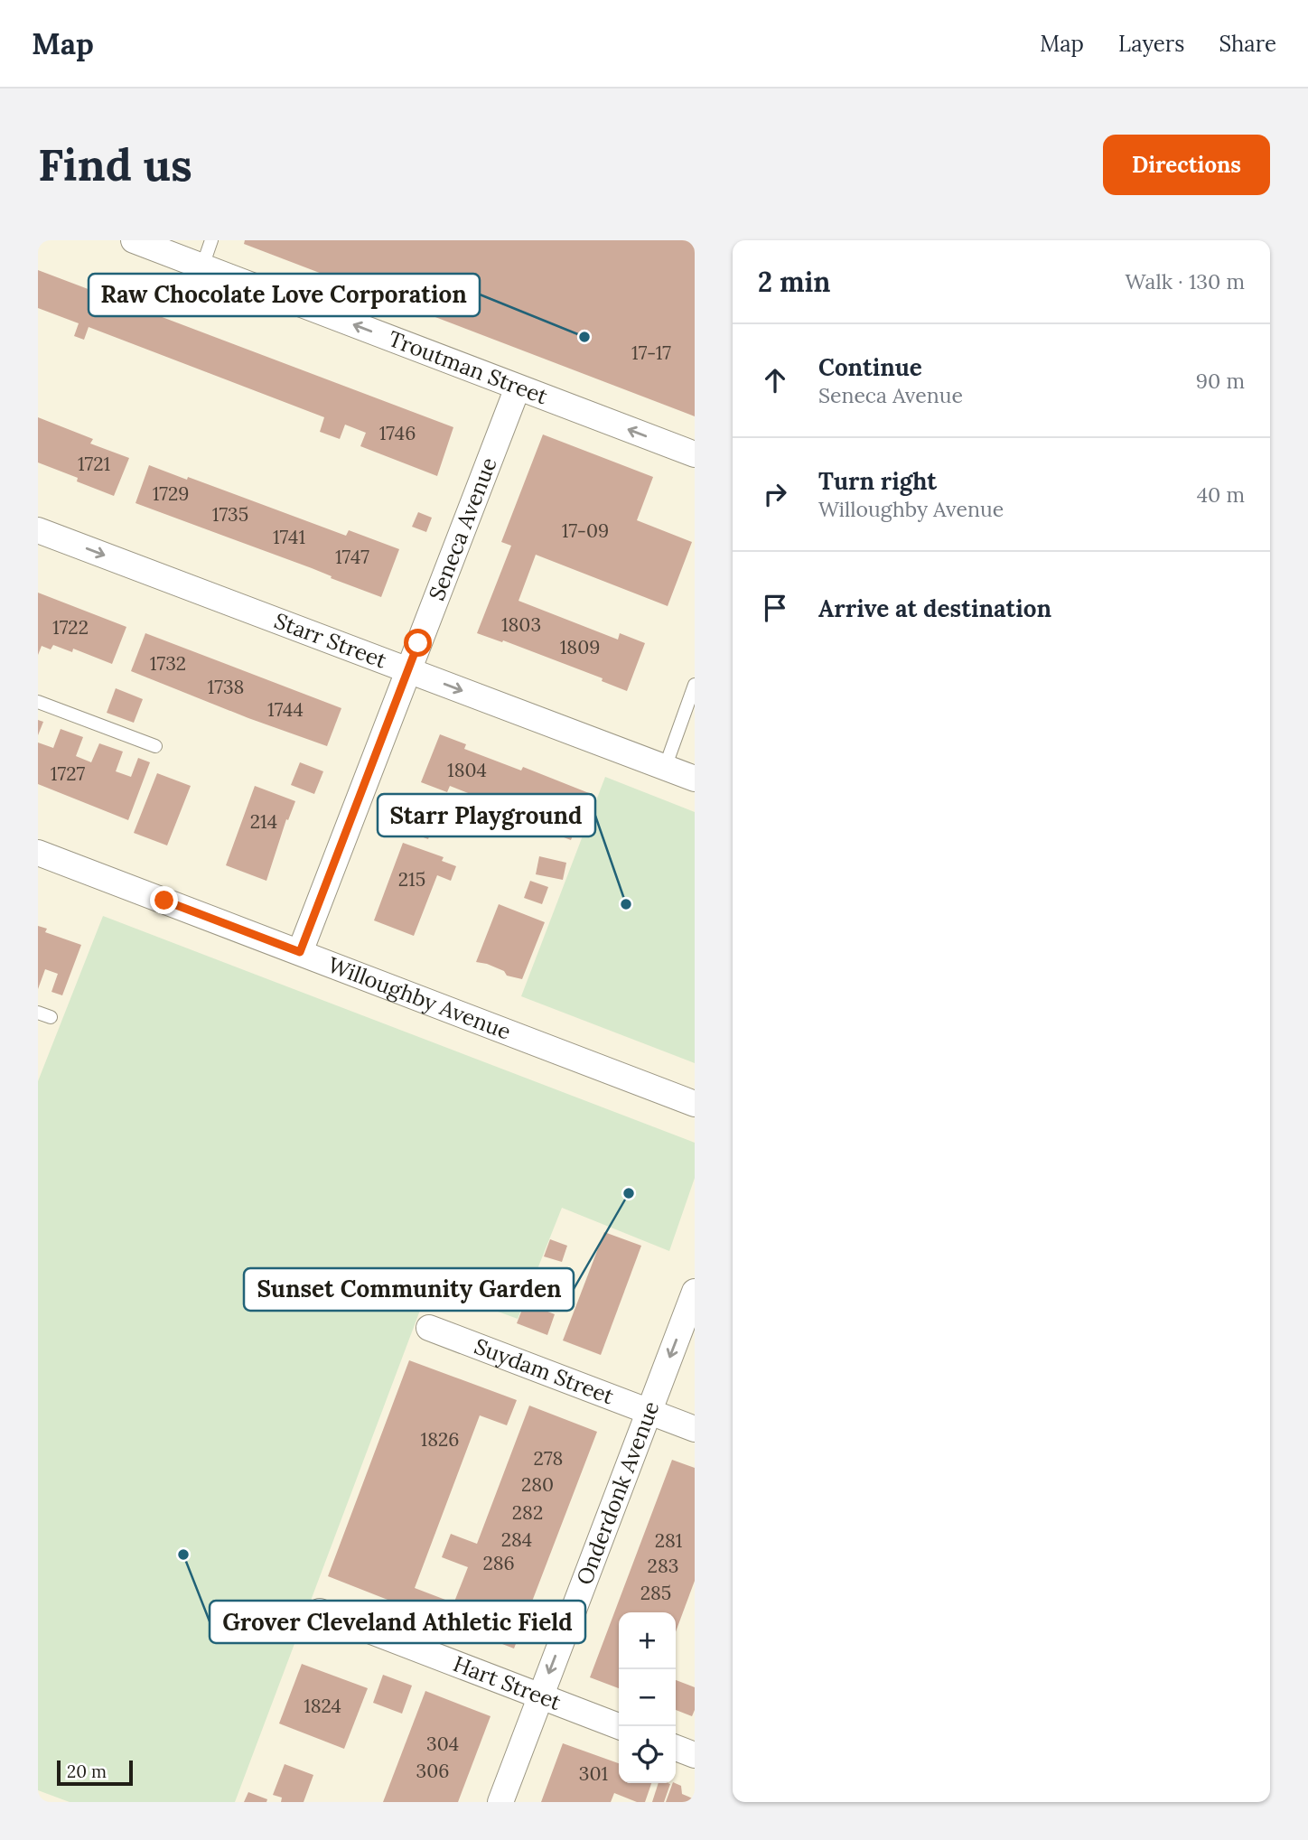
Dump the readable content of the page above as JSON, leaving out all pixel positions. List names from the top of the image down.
{
  "streets": {
    "street": [
      "Troutman Street",
      "Seneca Avenue",
      "Starr Street",
      "Willoughby Avenue",
      "Suydam Street",
      "Onderdonk Avenue",
      "Hart Street"
    ]
  },
  "crossings": [
    ["Troutman Street", "Seneca Avenue"],
    ["Seneca Avenue", "Starr Street"],
    ["Seneca Avenue", "Willoughby Avenue"],
    ["Suydam Street", "Onderdonk Avenue"],
    ["Onderdonk Avenue", "Hart Street"]
  ],
  "one_way": ["Troutman Street", "Starr Street", "Onderdonk Avenue"],
  "places": [
    "Raw Chocolate Love Corporation",
    "Starr Playground",
    "Sunset Community Garden",
    "Grover Cleveland Athletic Field"
  ],
  "house_numbers": [
    "17-17",
    "1746",
    "1721",
    "1729",
    "1735",
    "17-09",
    "1741",
    "1747",
    "1803",
    "1722",
    "1809",
    "1732",
    "1738",
    "1744",
    "1804",
    "1727",
    "214",
    "215",
    "1826",
    "278",
    "280",
    "282",
    "284",
    "281",
    "286",
    "283",
    "285",
    "1824",
    "304",
    "306",
    "301"
  ],
  "scale_bar": "20 m",
  "page": {
    "header": "Map",
    "nav": ["Map", "Layers", "Share"],
    "buttons": "Directions",
    "title": "Find us",
    "heading": ["2 min", "Walk · 130 m"],
    "list": [
      ["Continue", "Seneca Avenue", "90 m"],
      ["Turn right", "Willoughby Avenue", "40 m"],
      "Arrive at destination"
    ],
    "map_buttons": ["+", "−"],
    "scale": "20 m"
  }
}
